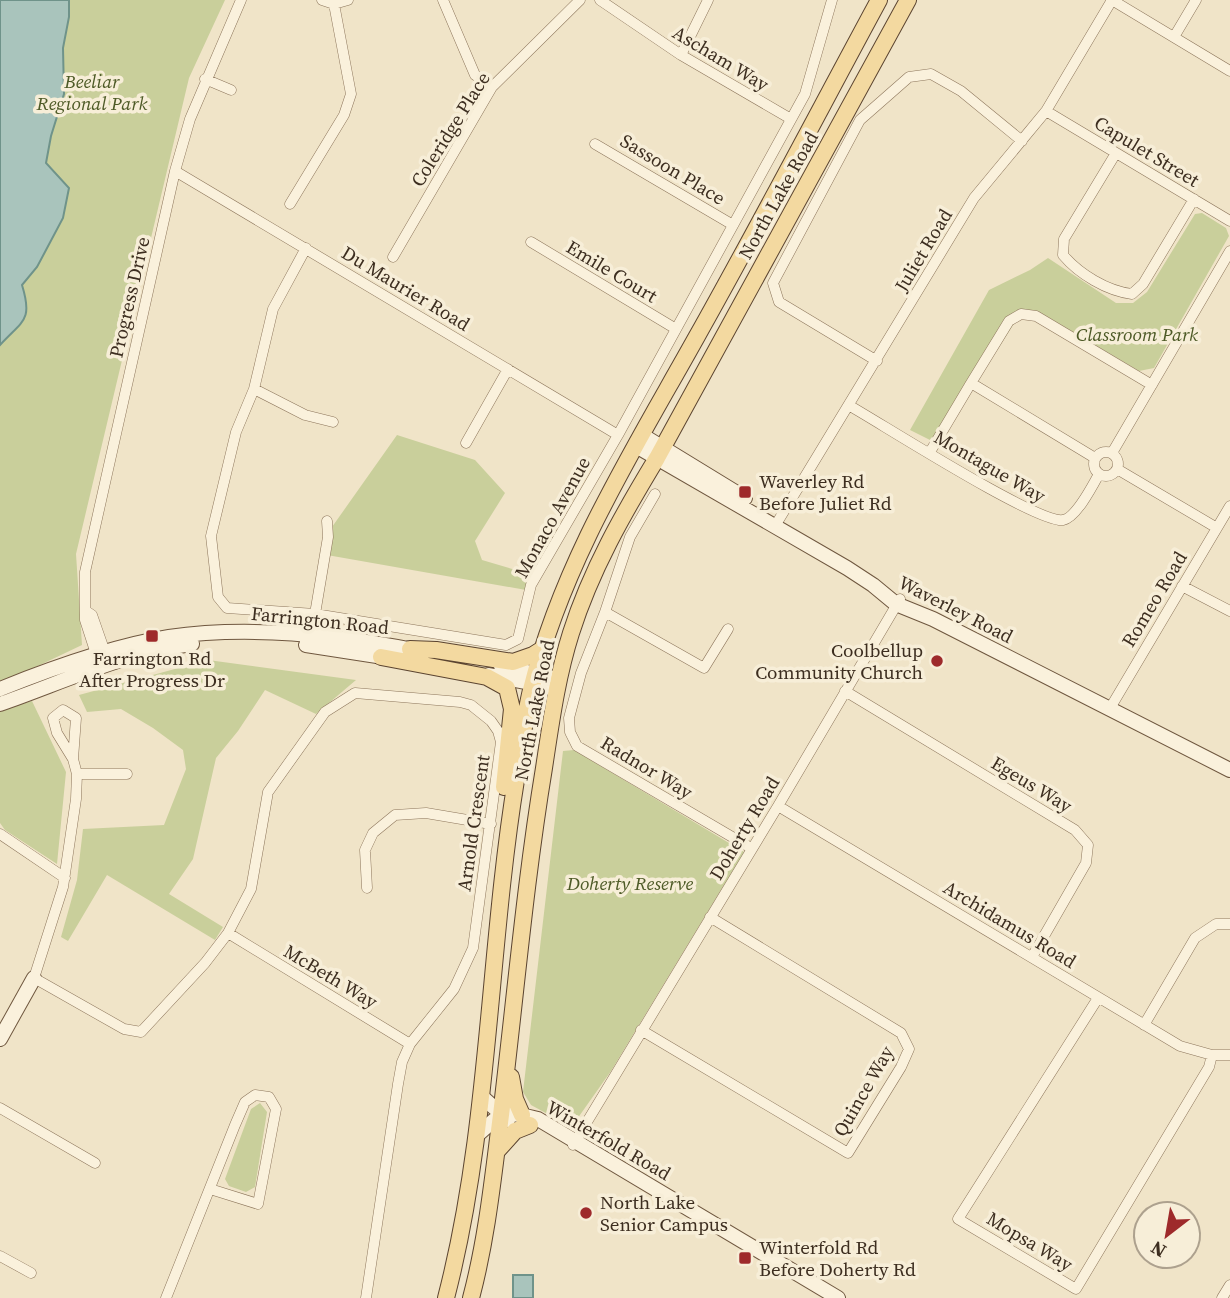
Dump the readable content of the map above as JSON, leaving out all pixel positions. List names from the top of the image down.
{
  "streets": {
    "main road": [
      "North Lake Road",
      "Waverley Road",
      "Farrington Road",
      "Winterfold Road"
    ],
    "street": [
      "Ascham Way",
      "Coleridge Place",
      "Capulet Street",
      "Sassoon Place",
      "Juliet Road",
      "Emile Court",
      "Du Maurier Road",
      "Progress Drive",
      "Montague Way",
      "Monaco Avenue",
      "Romeo Road",
      "Radnor Way",
      "Egeus Way",
      "Arnold Crescent",
      "Doherty Road",
      "Archidamus Road",
      "McBeth Way",
      "Quince Way",
      "Mopsa Way"
    ]
  },
  "crossings": [
    ["Ascham Way", "Monaco Avenue"],
    ["Capulet Street", "Juliet Road"],
    ["Sassoon Place", "Monaco Avenue"],
    ["North Lake Road", "Waverley Road"],
    ["North Lake Road", "Farrington Road"],
    ["North Lake Road", "Winterfold Road"],
    ["Juliet Road", "Montague Way"],
    ["Juliet Road", "Waverley Road"],
    ["Emile Court", "Monaco Avenue"],
    ["Du Maurier Road", "Progress Drive"],
    ["Du Maurier Road", "Monaco Avenue"],
    ["Progress Drive", "Farrington Road"],
    ["Romeo Road", "Waverley Road"],
    ["Waverley Road", "Doherty Road"],
    ["Radnor Way", "Doherty Road"],
    ["Egeus Way", "Doherty Road"],
    ["Egeus Way", "Archidamus Road"],
    ["Arnold Crescent", "McBeth Way"],
    ["Doherty Road", "Archidamus Road"],
    ["Doherty Road", "Quince Way"],
    ["Doherty Road", "Winterfold Road"],
    ["Archidamus Road", "Mopsa Way"]
  ],
  "parks": ["Beeliar Regional Park", "Classroom Park", "Doherty Reserve"],
  "places": {
    "transit": ["Waverley Rd Before Juliet Rd", "Farrington Rd After Progress Dr", "Winterfold Rd Before Doherty Rd"],
    "other": ["Coolbellup Community Church", "North Lake Senior Campus"]
  },
  "north": "bottom left"
}
